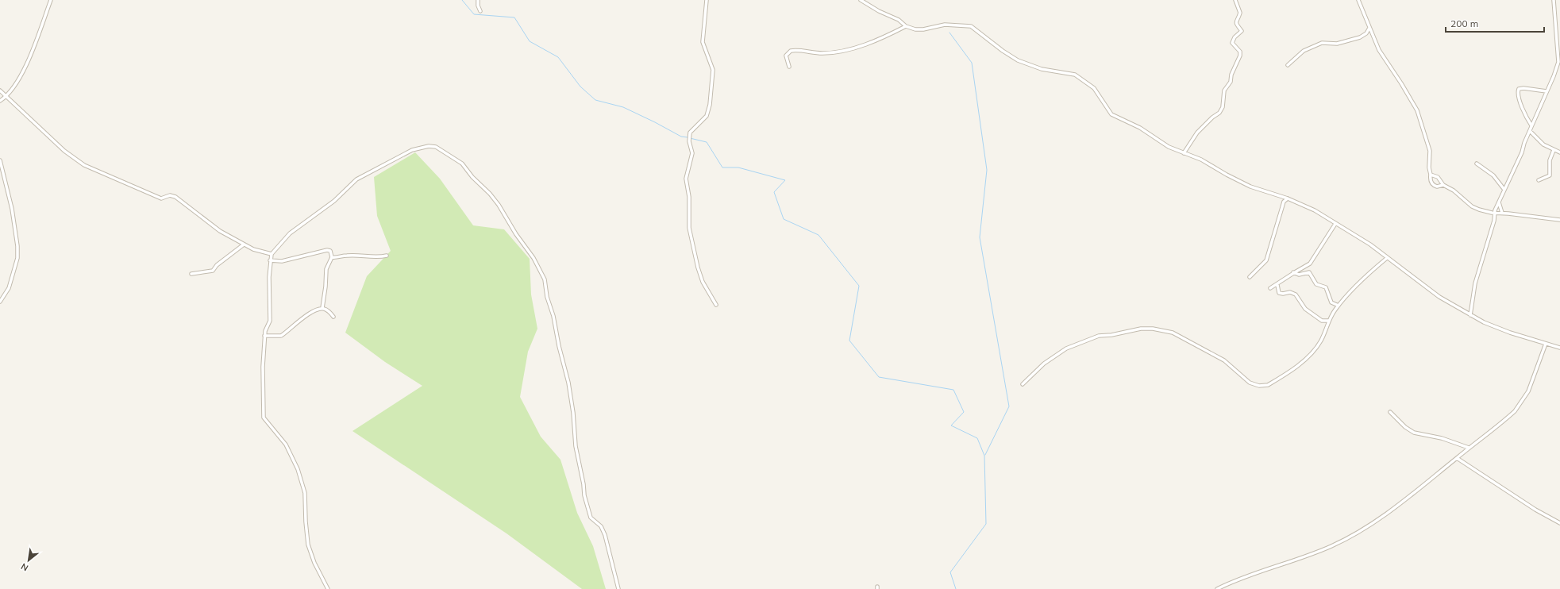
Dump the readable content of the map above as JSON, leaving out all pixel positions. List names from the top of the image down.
{
  "scale_bar": "200 m",
  "north": "bottom left"
}
